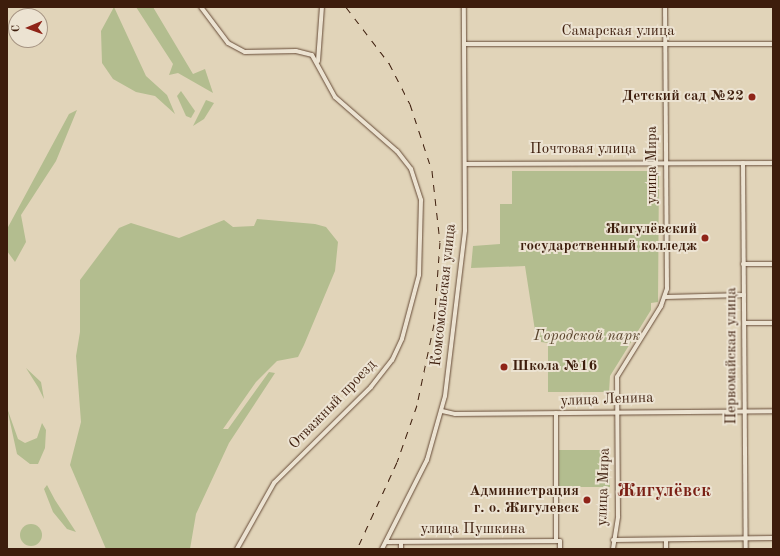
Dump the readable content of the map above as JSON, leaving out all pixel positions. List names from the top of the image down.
{
  "streets": {
    "street": [
      "Самарская улица",
      "Почтовая улица",
      "улица Мира",
      "Комсомольская улица",
      "Первомайская улица",
      "улица Ленина",
      "Отважный проезд",
      "улица Пушкина"
    ]
  },
  "crossings": [
    ["Самарская улица", "улица Мира"],
    ["Самарская улица", "Комсомольская улица"],
    ["Почтовая улица", "улица Мира"],
    ["Почтовая улица", "Комсомольская улица"],
    ["Почтовая улица", "Первомайская улица"],
    ["улица Мира", "улица Ленина"],
    ["Комсомольская улица", "улица Ленина"],
    ["Комсомольская улица", "улица Пушкина"],
    ["Первомайская улица", "улица Ленина"]
  ],
  "districts": ["Жигулёвск"],
  "parks": ["Городской парк"],
  "places": [
    "Детский сад №22",
    "Жигулёвский государственный колледж",
    "Школа №16",
    "Администрация г. о. Жигулевск"
  ],
  "north": "left"
}
